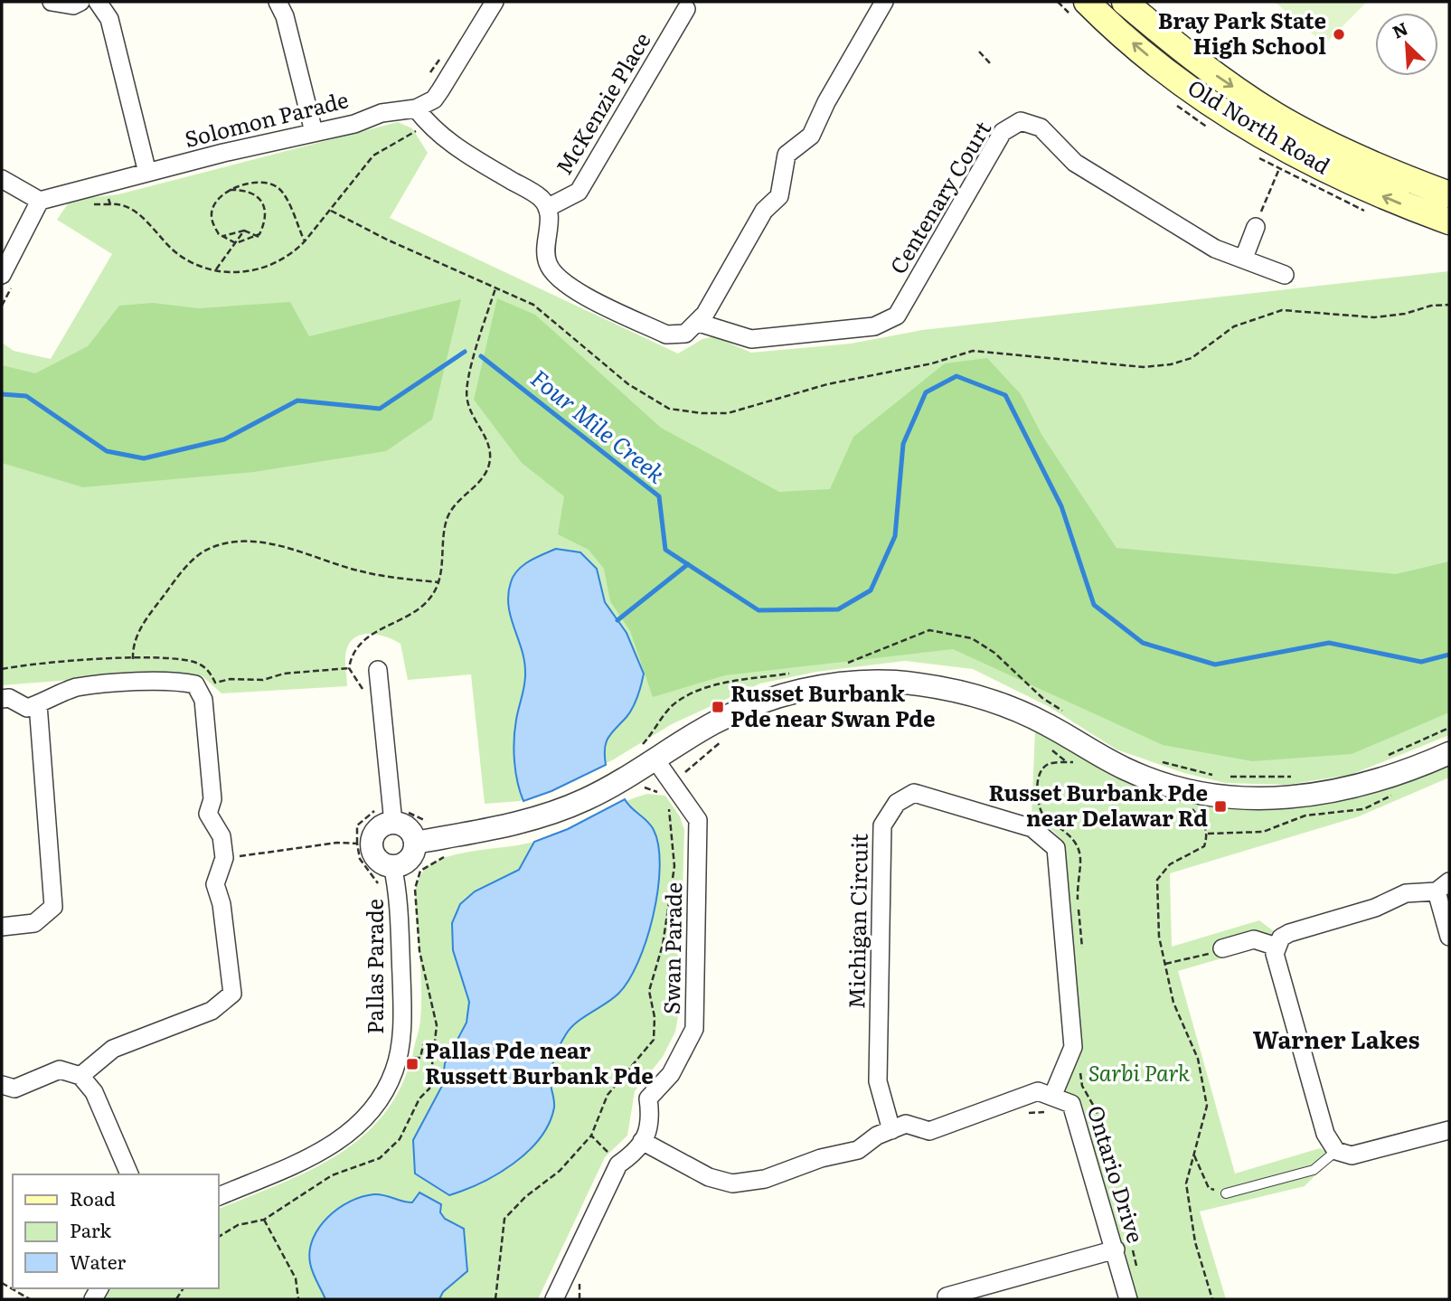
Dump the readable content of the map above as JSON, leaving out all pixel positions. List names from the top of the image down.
{
  "streets": {
    "main road": ["Old North Road"],
    "street": [
      "McKenzie Place",
      "Solomon Parade",
      "Centenary Court",
      "Michigan Circuit",
      "Swan Parade",
      "Pallas Parade",
      "Ontario Drive"
    ]
  },
  "crossings": [
    ["Michigan Circuit", "Ontario Drive"],
    ["Swan Parade", "Ontario Drive"]
  ],
  "districts": ["Warner Lakes"],
  "water": ["Four Mile Creek"],
  "parks": ["Sarbi Park"],
  "places": {
    "other": ["Bray Park State High School"],
    "transit": ["Russet Burbank Pde near Swan Pde", "Russet Burbank Pde near Delawar Rd", "Pallas Pde near Russett Burbank Pde"]
  },
  "legend": ["Road", "Park", "Water"],
  "north": "top left"
}
